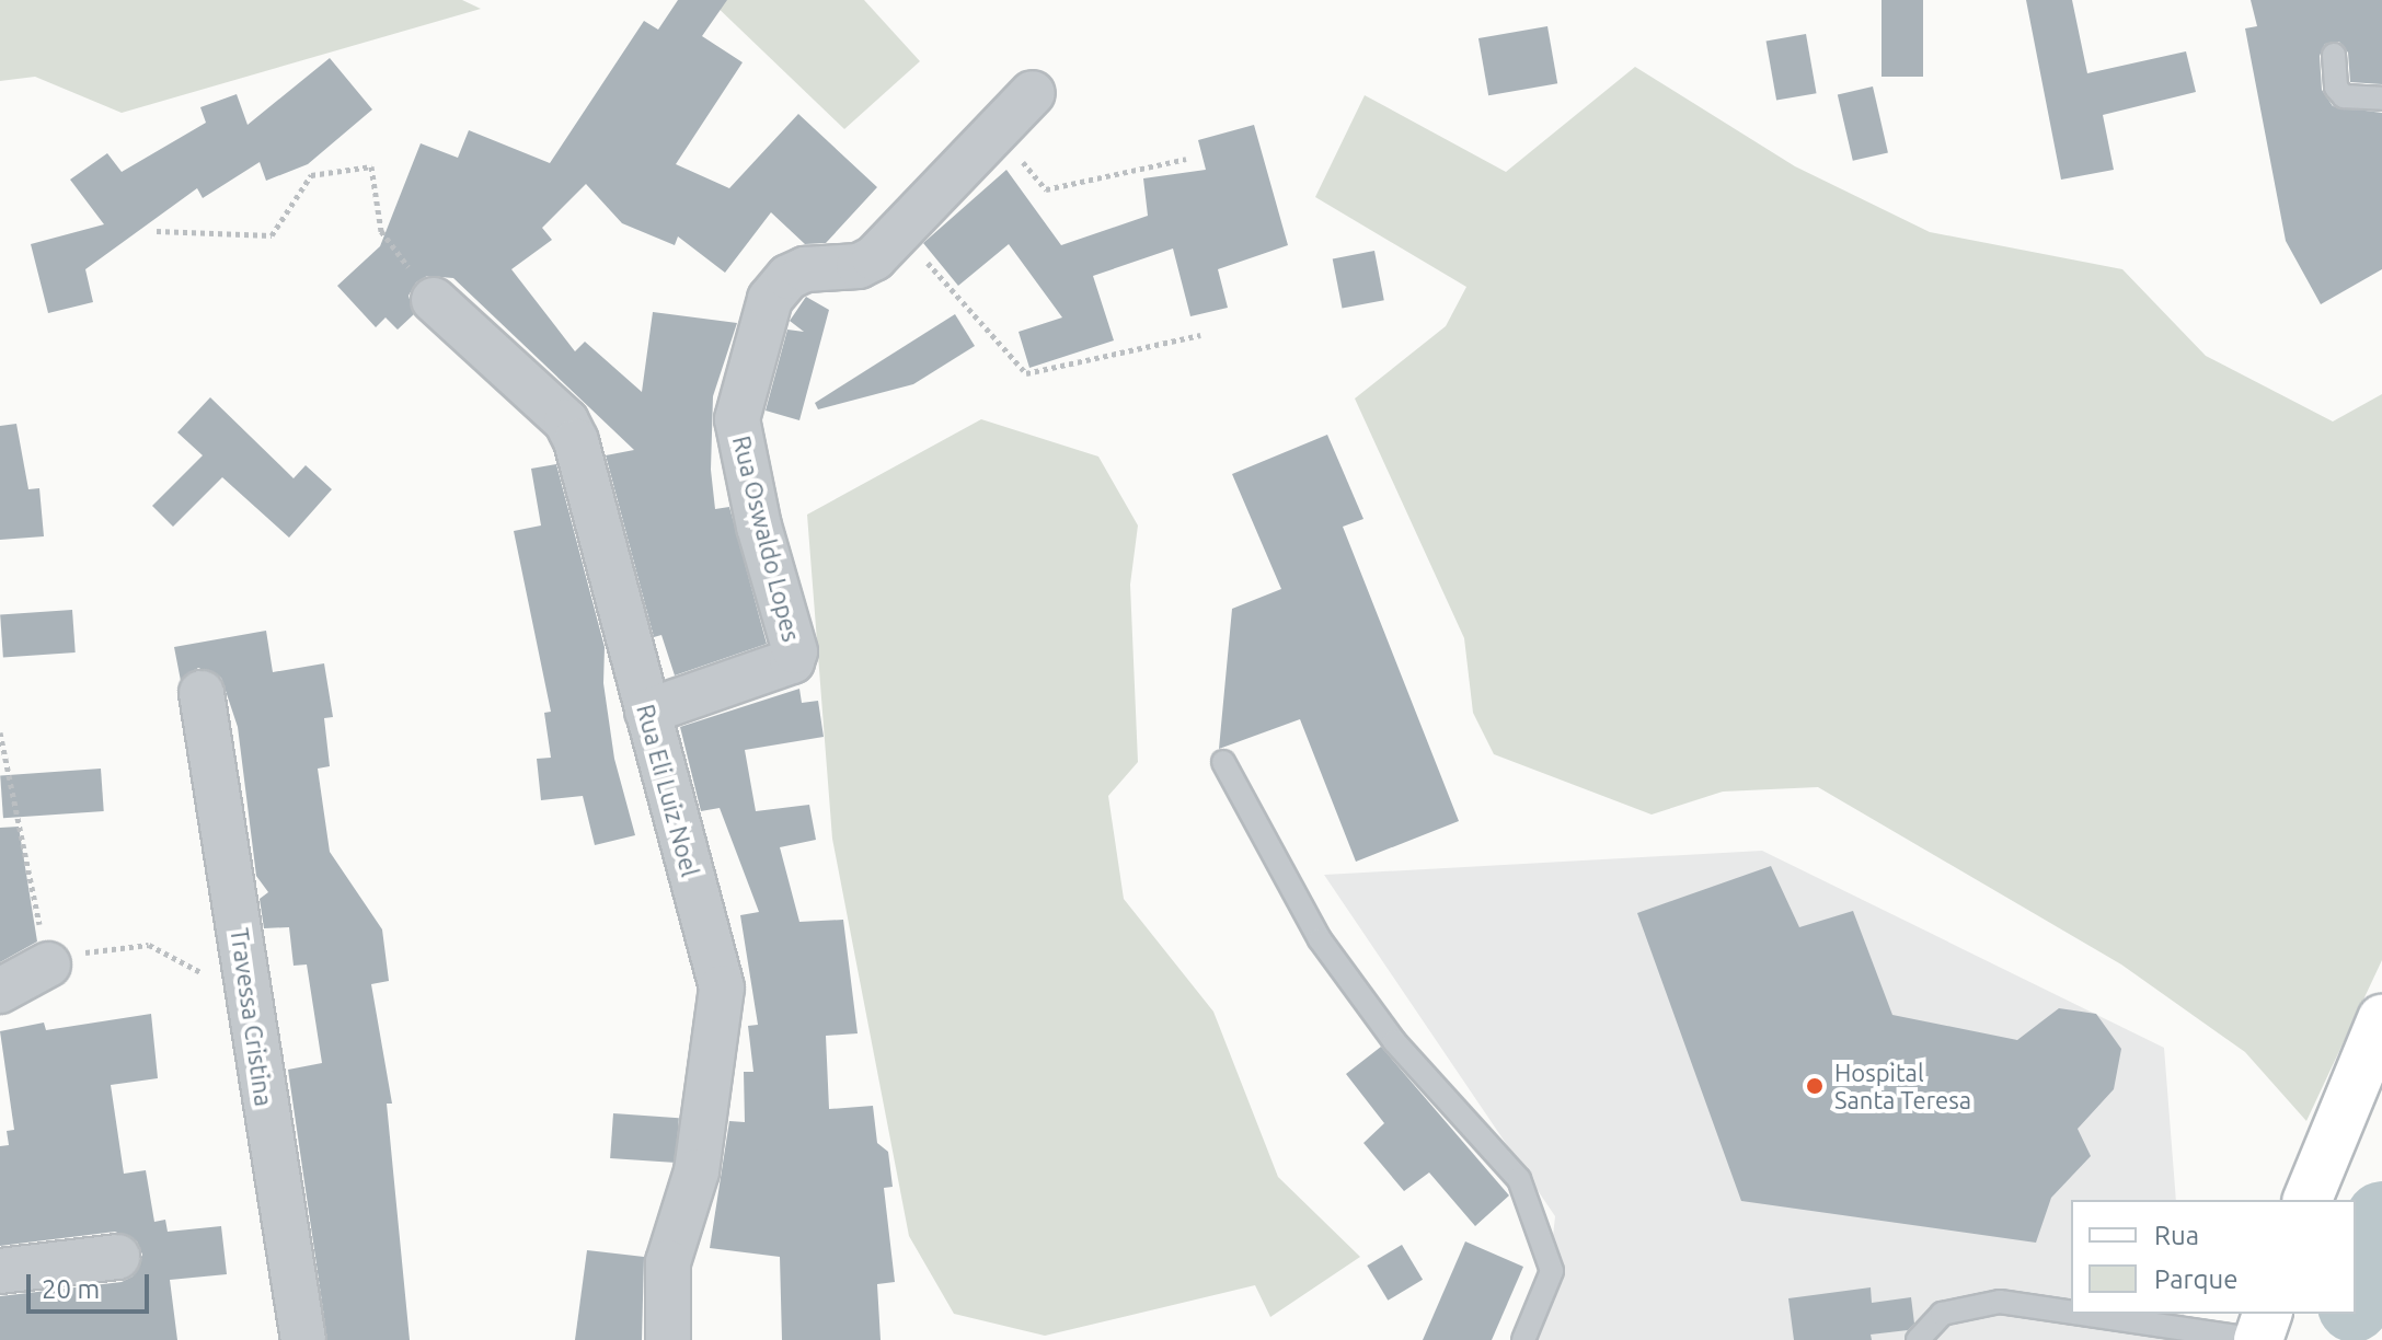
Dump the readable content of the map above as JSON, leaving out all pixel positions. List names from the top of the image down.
{
  "streets": {
    "street": ["Rua Oswaldo Lopes", "Rua Eli Luiz Noel", "Travessa Cristina"]
  },
  "crossings": [
    ["Rua Oswaldo Lopes", "Rua Eli Luiz Noel"]
  ],
  "places": ["Hospital Santa Teresa"],
  "legend": ["Rua", "Parque"],
  "scale_bar": "20 m"
}
